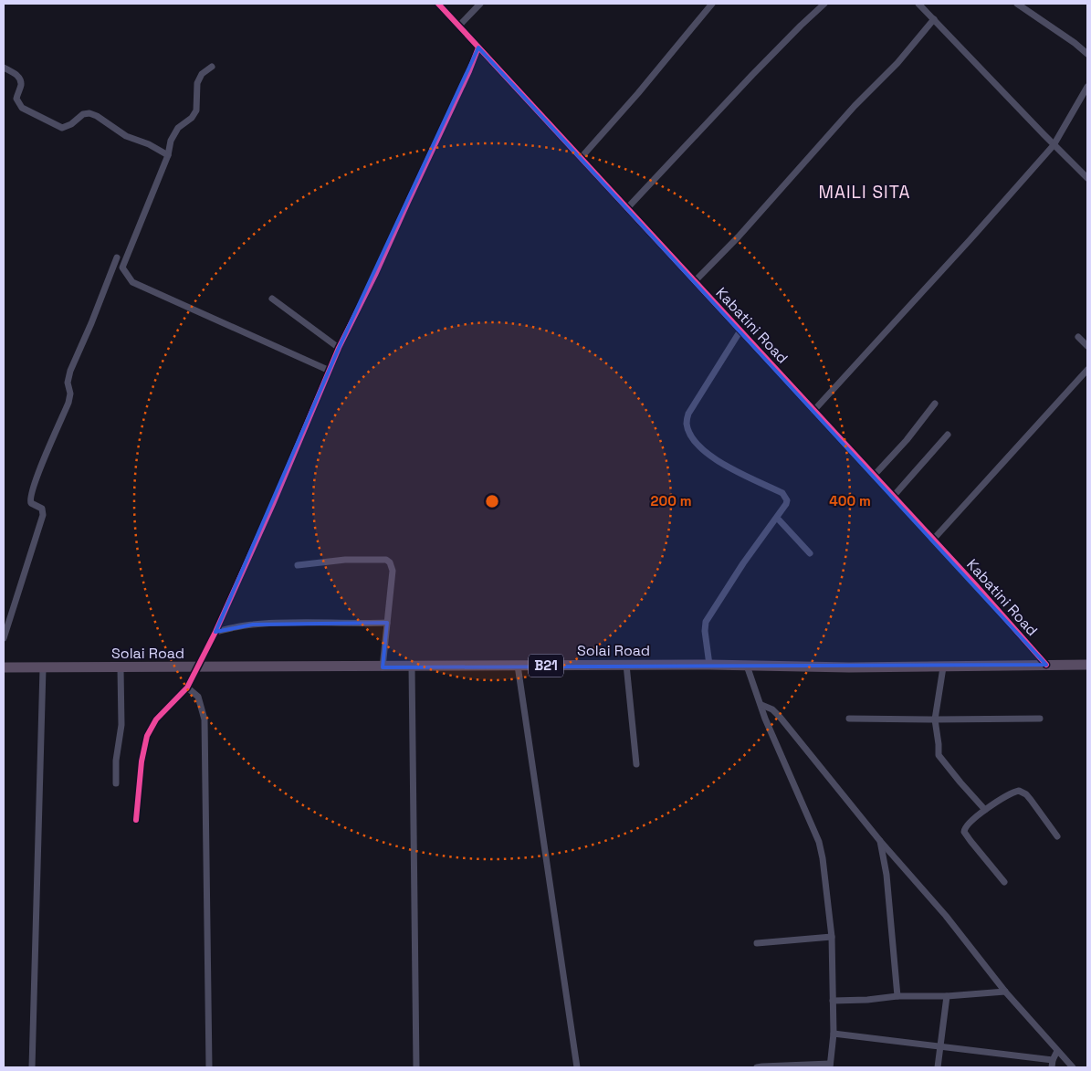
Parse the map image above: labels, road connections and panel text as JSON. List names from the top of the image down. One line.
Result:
{"streets":{"highway":["Solai Road","B21"],"street":["Kabatini Road"]},"crossings":[["Kabatini Road","Solai Road"]],"districts":["MAILI SITA"],"rings":["200 m","400 m"]}
